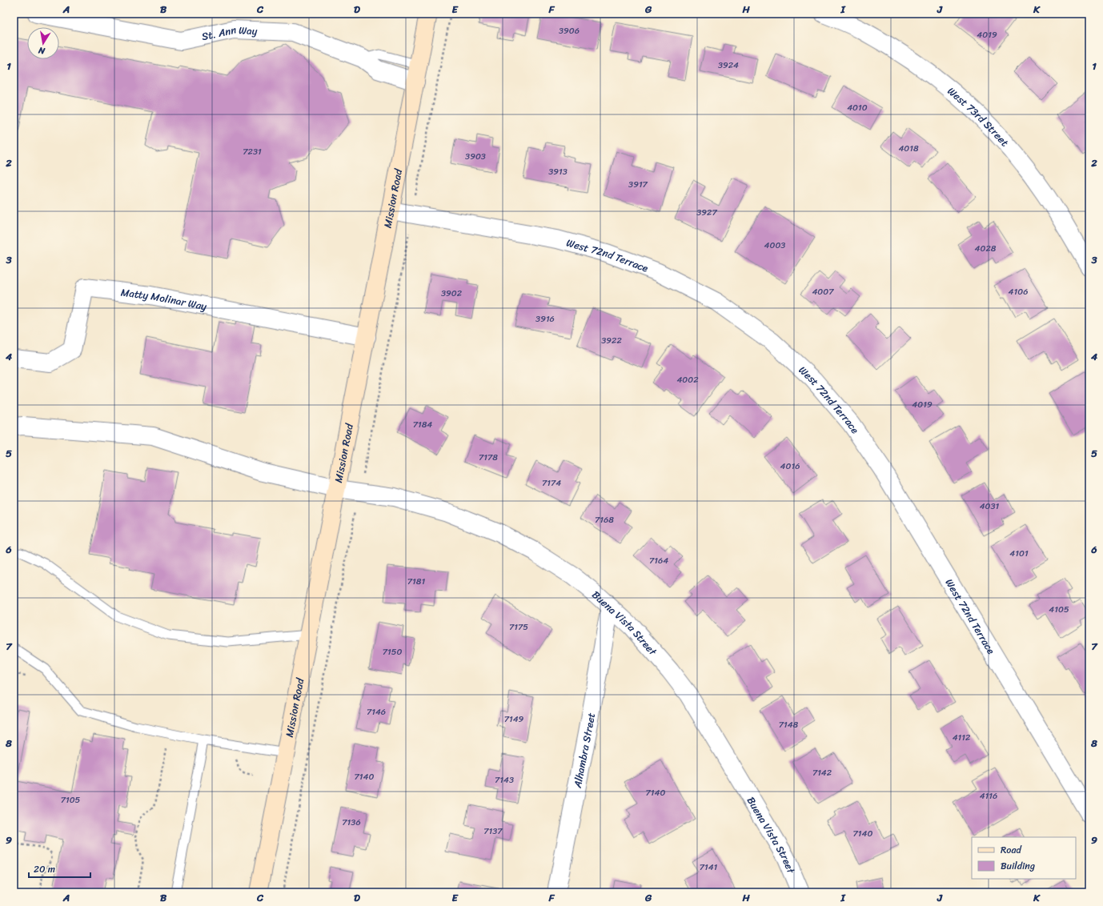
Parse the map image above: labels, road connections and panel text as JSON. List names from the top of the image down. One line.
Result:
{"streets":{"main road":["Mission Road"],"street":["St. Ann Way","West 73rd Street","West 72nd Terrace","Matty Molinar Way","Buena Vista Street","Alhambra Street"]},"crossings":[["St. Ann Way","Mission Road"],["Mission Road","West 72nd Terrace"],["Mission Road","Matty Molinar Way"],["Mission Road","Buena Vista Street"],["Buena Vista Street","Alhambra Street"]],"house_numbers":["3906","4019","3924","4010","4018","7231","3903","3913","3917","3927","4003","4028","4007","4106","3902","3916","3922","4002","4019","7184","7178","4016","7174","4031","7168","4101","7164","7181","4105","7175","7150","7146","7149","7148","4112","7142","7140","7143","7140","4116","7105","7136","7137","7140","7141"],"legend":["Road","Building"],"scale_bar":"20 m","north":"bottom","grid":{"columns":["A","B","C","D","E","F","G","H","I","J","K"],"rows":["1","2","3","4","5","6","7","8","9"]}}
